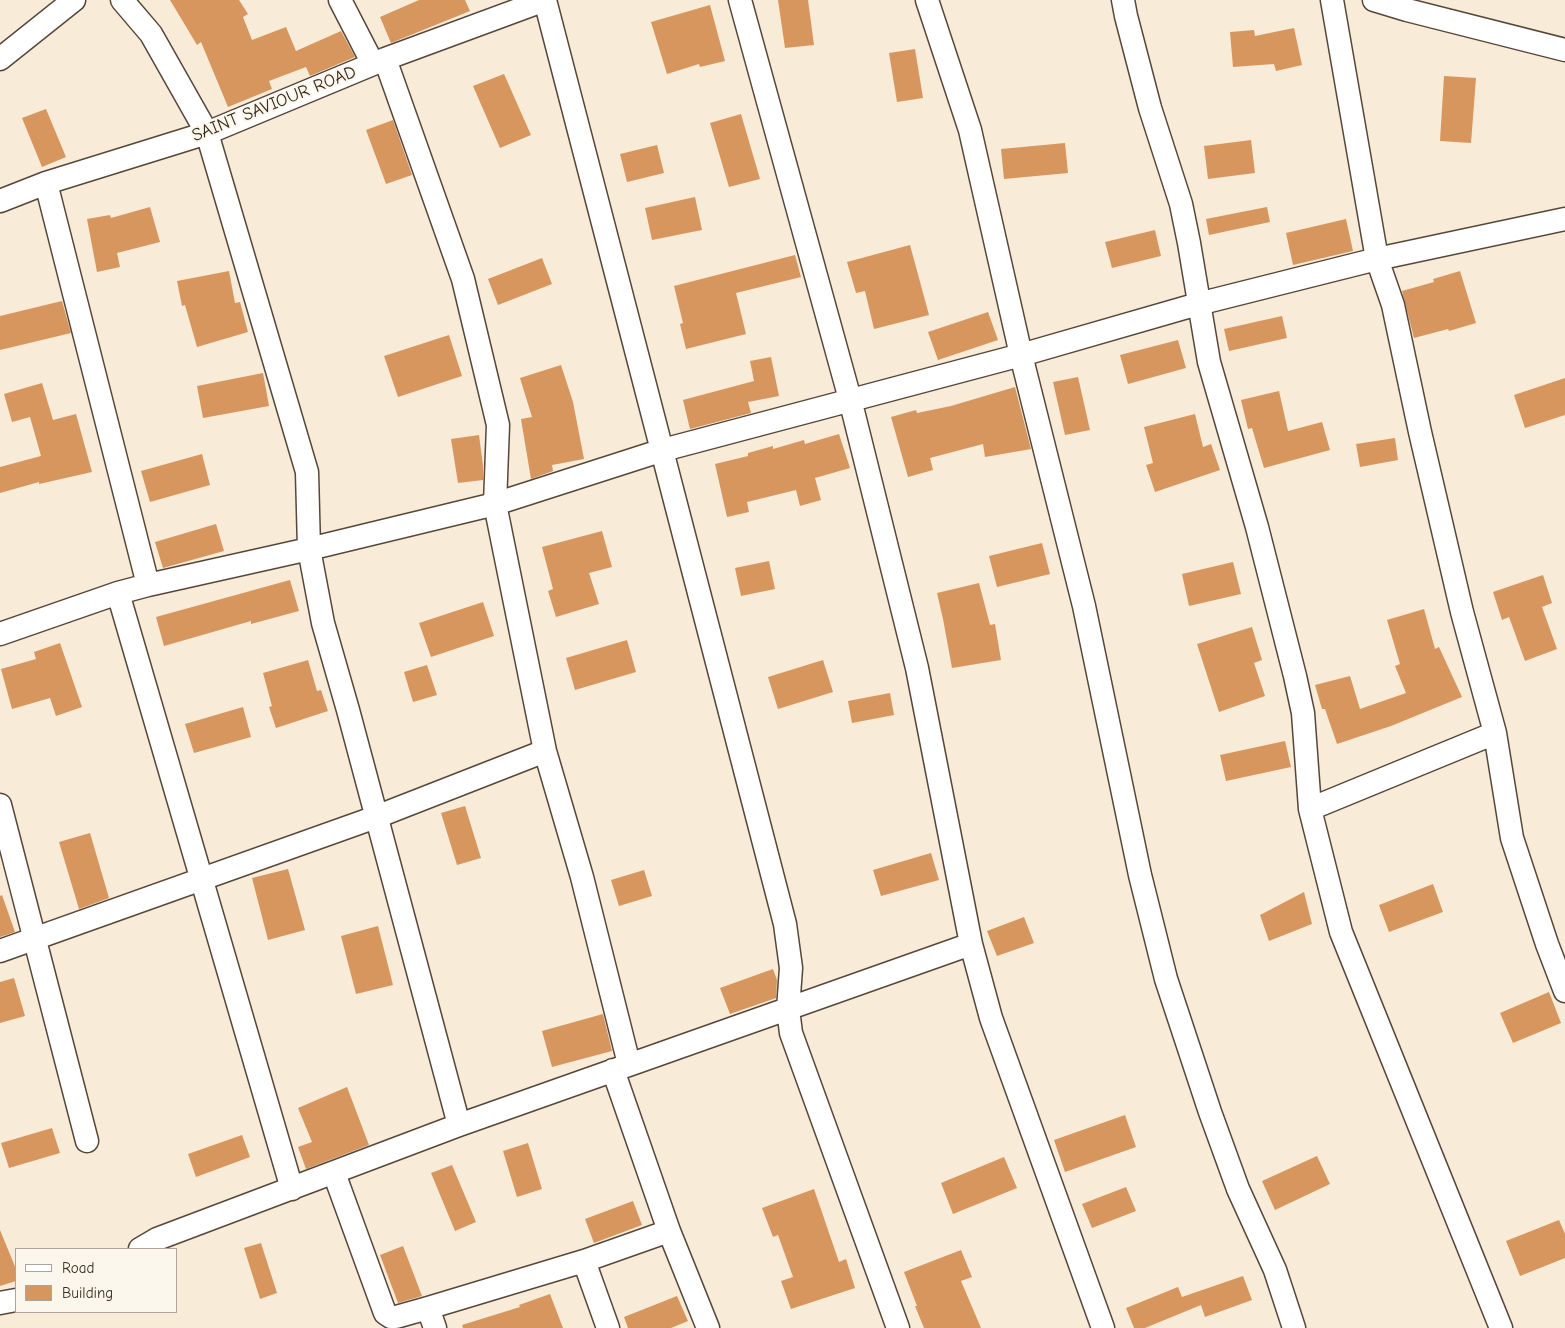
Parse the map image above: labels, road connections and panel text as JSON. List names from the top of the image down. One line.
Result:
{"streets":{"street":["SAINT SAVIOUR ROAD"]},"legend":["Road","Building"]}
